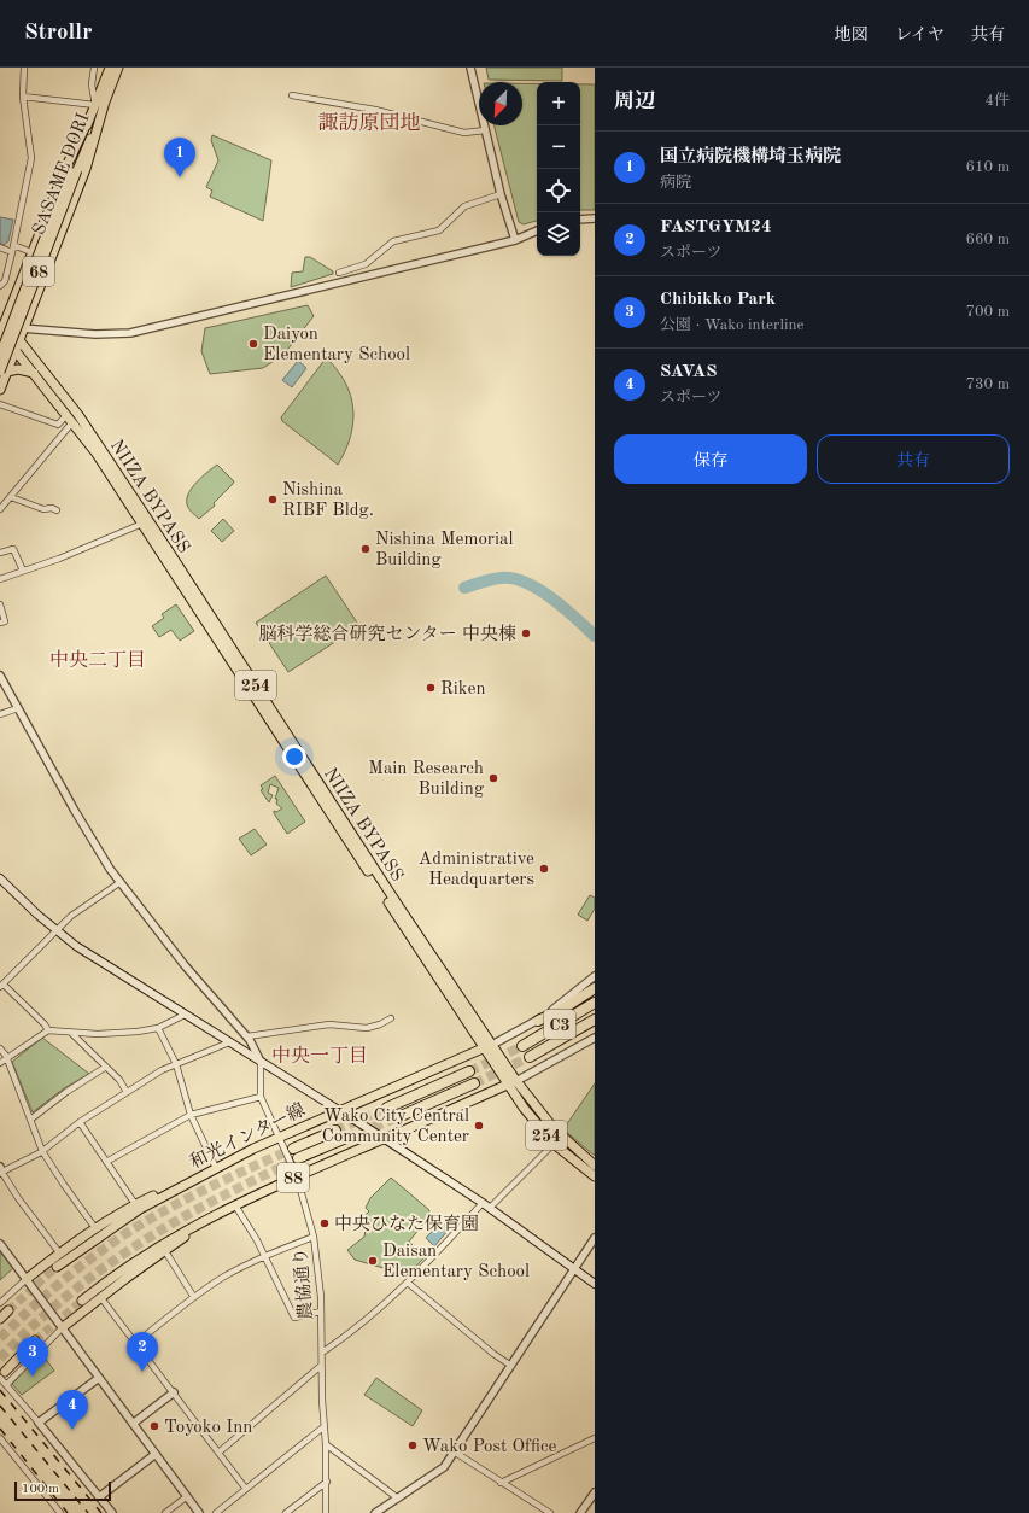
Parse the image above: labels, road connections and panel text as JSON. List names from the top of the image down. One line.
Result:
{"streets":{"highway":["C3"],"main road":["SASAME DORI","68","NIIZA BYPASS","254","和光インター線","88"],"street":["農協通り"]},"crossings":[["NIIZA BYPASS","和光インター線"],["NIIZA BYPASS","88"],["和光インター線","88"],["和光インター線","農協通り"],["88","農協通り"]],"districts":["諏訪原団地","中央二丁目","中央一丁目"],"places":["Daiyon Elementary School","Nishina RIBF Bldg.","Nishina Memorial Building","脳科学総合研究センター 中央棟","Riken","Main Research Building","Administrative Headquarters","Wako City Central Community Center","中央ひなた保育園","Daisan Elementary School","Toyoko Inn","Wako Post Office"],"scale_bar":"100 m","north":"bottom left","page":{"header":"Strollr","nav":["地図","レイヤ","共有"],"heading":["周辺","4件"],"map_buttons":["+","−"],"list":[{"mark":"1","name":"国立病院機構埼玉病院","note":"病院","value":"610 m"},{"mark":"2","name":"FASTGYM24","note":"スポーツ","value":"660 m"},{"mark":"3","name":"Chibikko Park","note":"公園 · Wako interline","value":"700 m"},{"mark":"4","name":"SAVAS","note":"スポーツ","value":"730 m"}],"pins":["1","2","3","4"],"buttons":["保存","共有"],"scale":"100 m"}}
